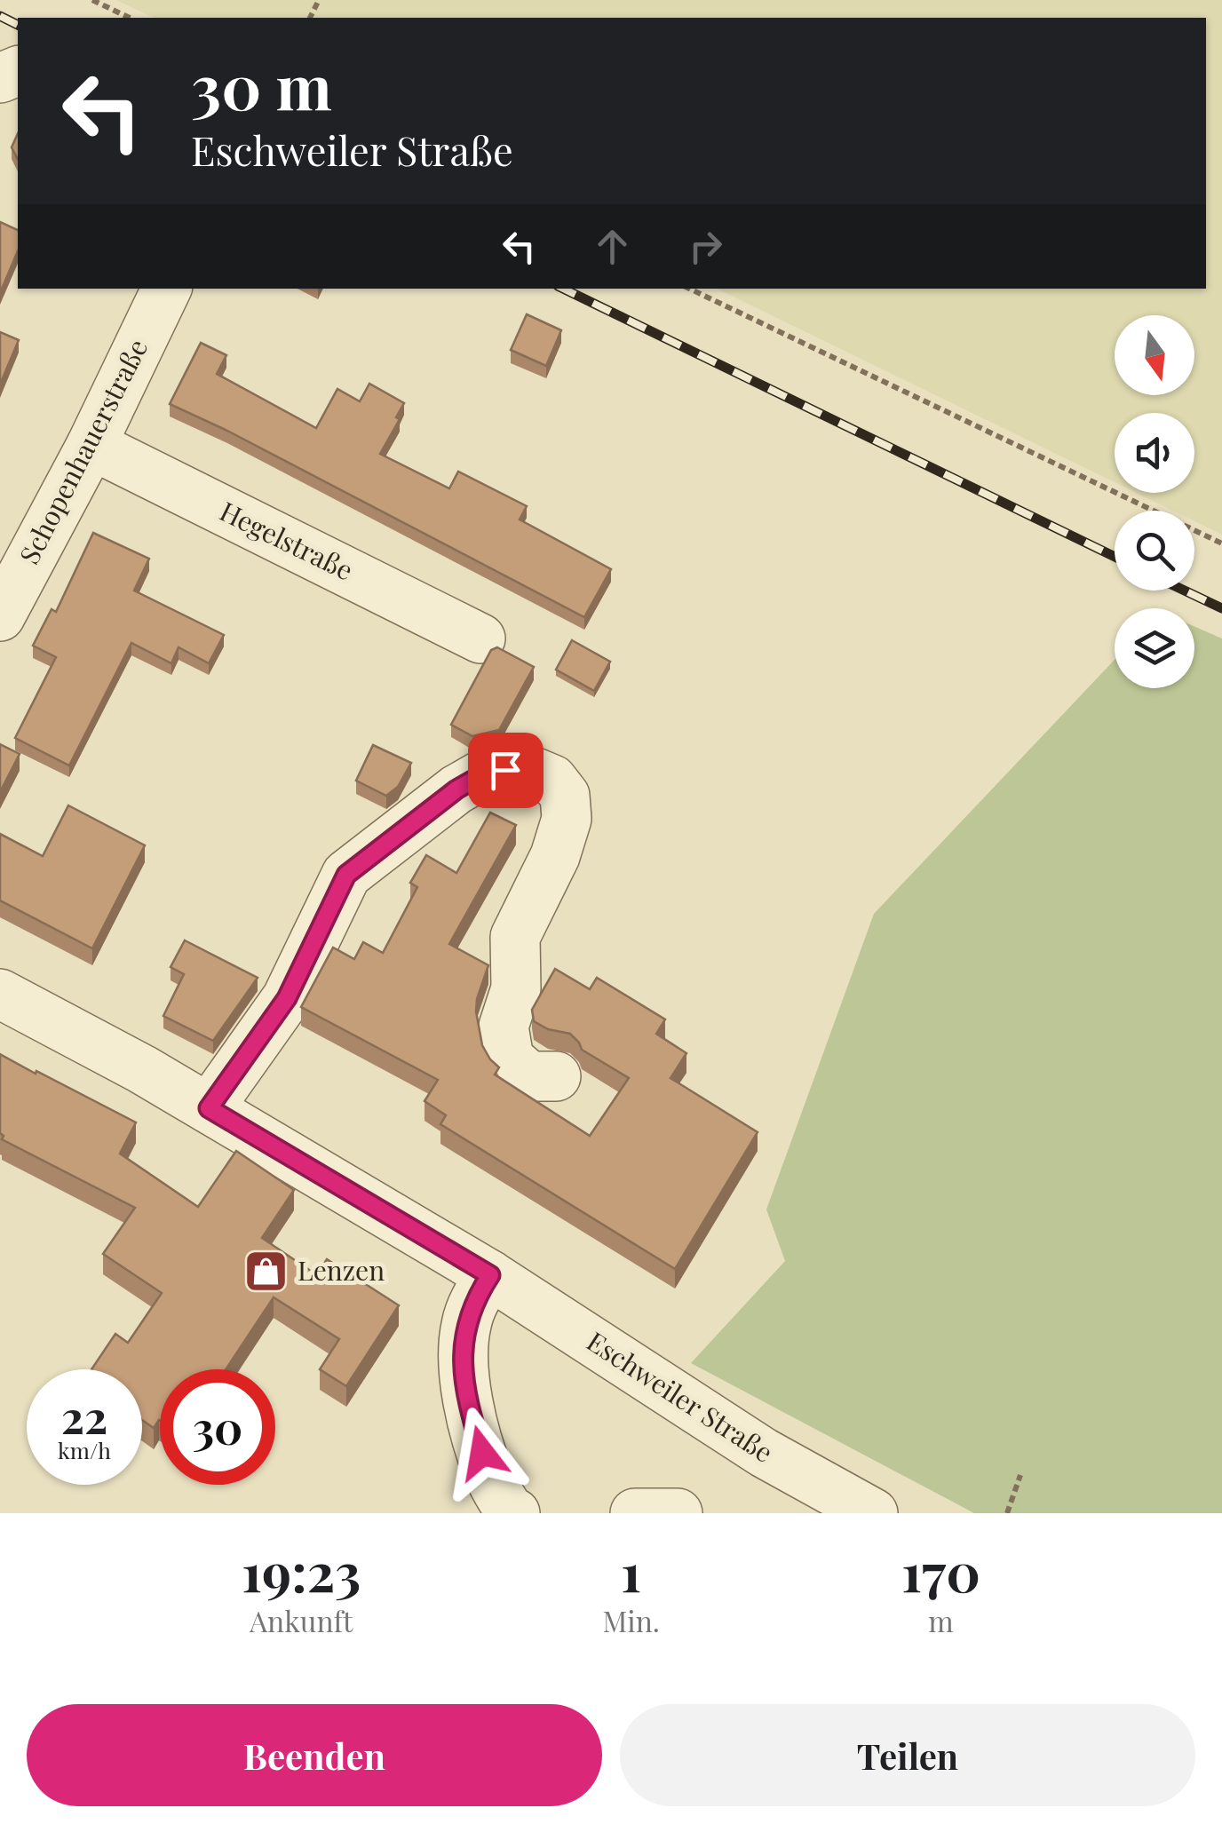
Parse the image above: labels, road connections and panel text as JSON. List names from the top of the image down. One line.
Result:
{"streets":{"street":["Schopenhauerstraße","Hegelstraße","Eschweiler Straße"]},"crossings":[["Schopenhauerstraße","Hegelstraße"]],"places":{"shop":["Lenzen"]},"north":"bottom","page":{"turn":["30 m","Eschweiler Straße"],"speed":"22 km/h","limit":"30","eta":["19:23","Ankunft","1","Min.","170","m"],"buttons":["Beenden","Teilen"]}}
